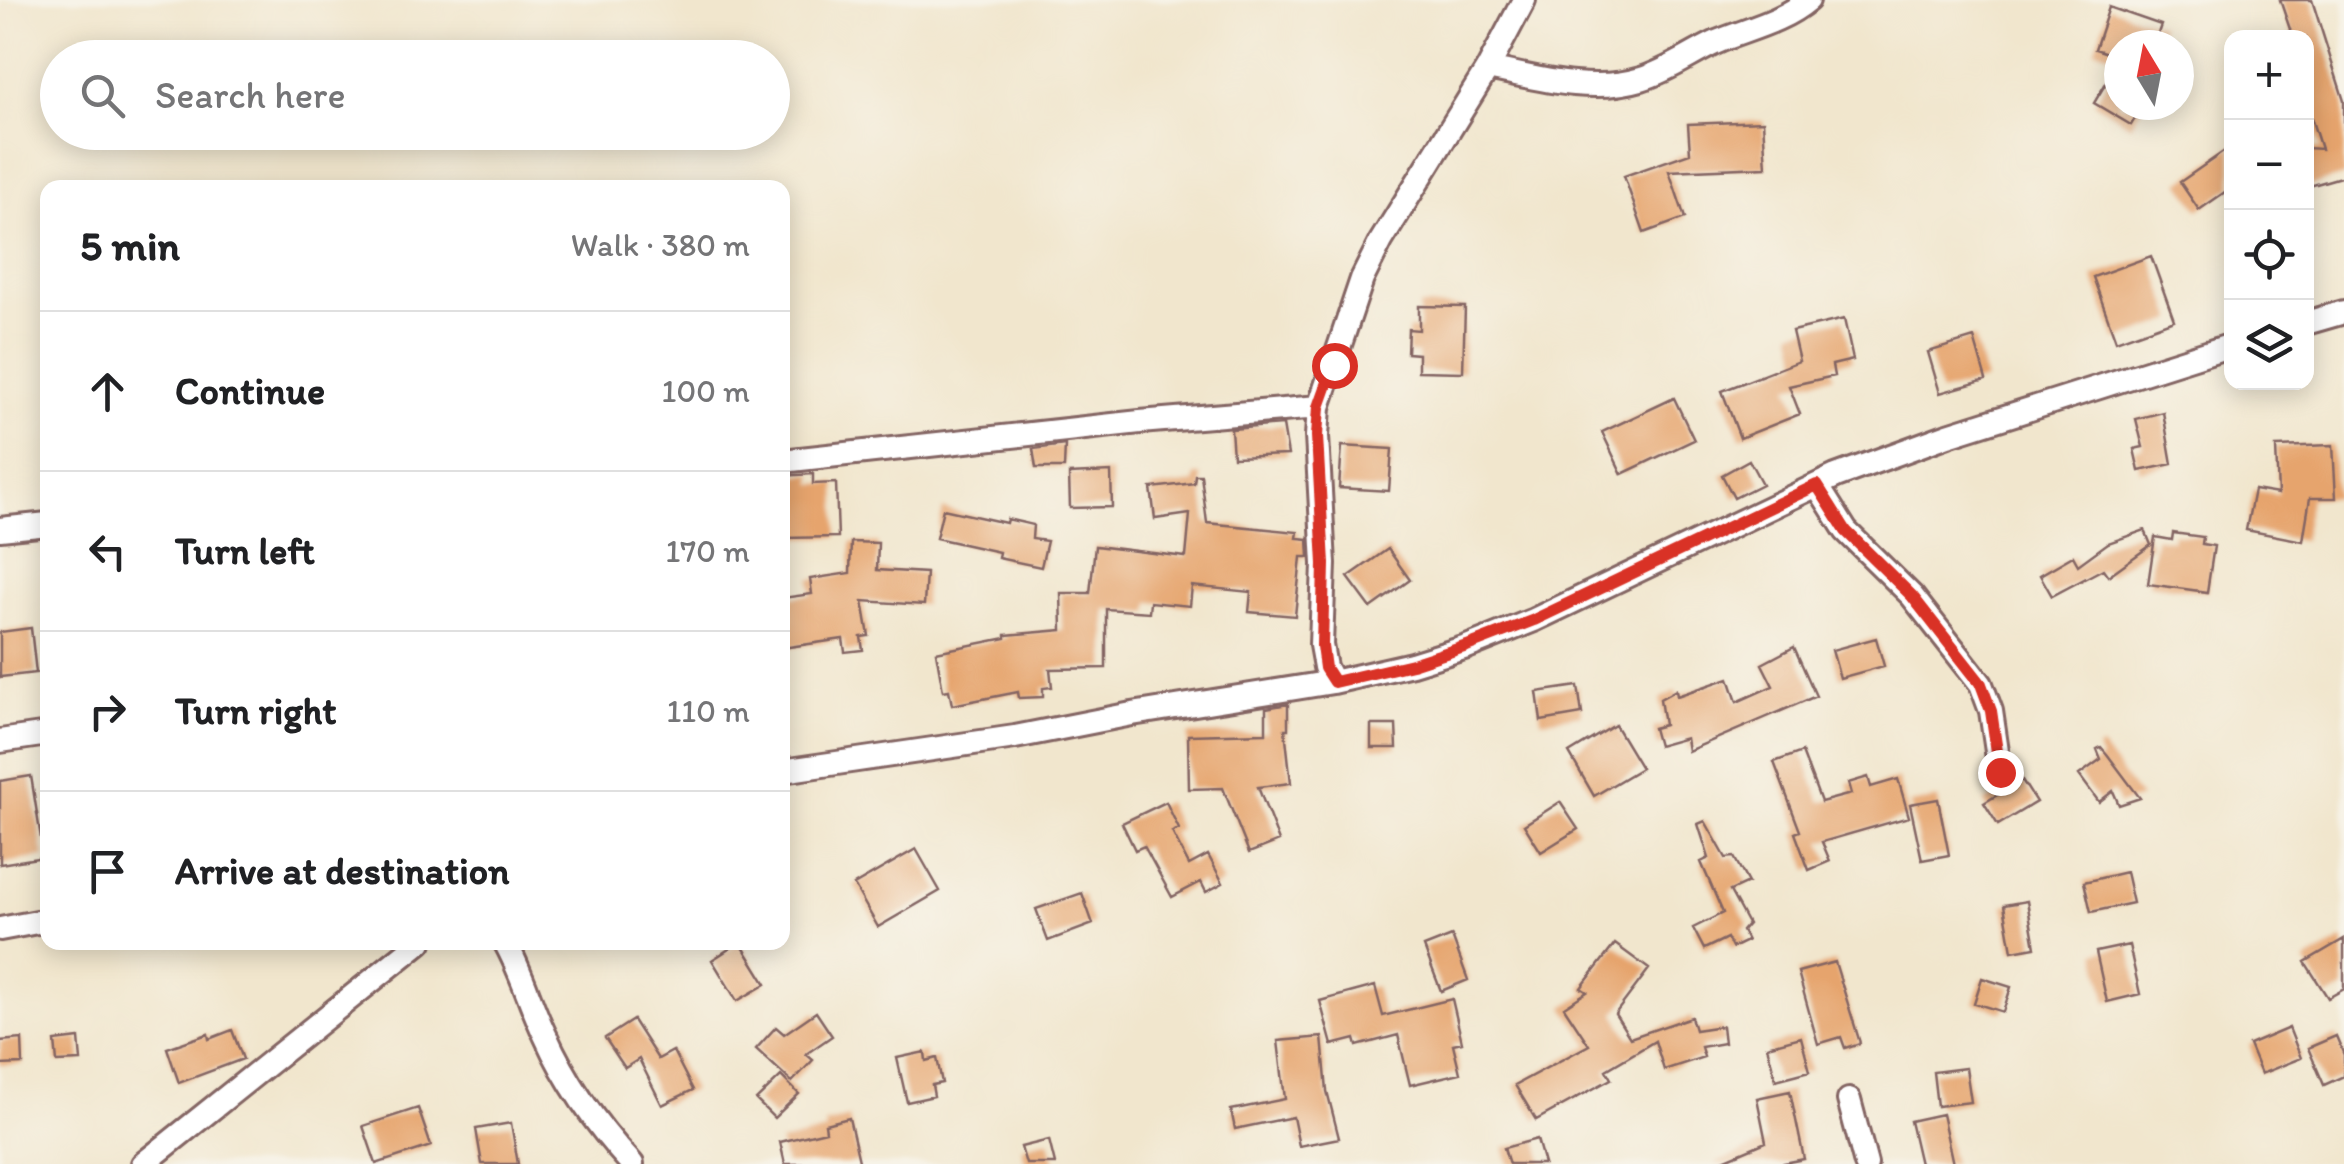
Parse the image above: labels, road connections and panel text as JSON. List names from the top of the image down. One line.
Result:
{"north":"top","page":{"map_buttons":["+","−"],"search":"Search here","heading":["5 min","Walk · 380 m"],"list":[["Continue","100 m"],["Turn left","170 m"],["Turn right","110 m"],"Arrive at destination"]}}
